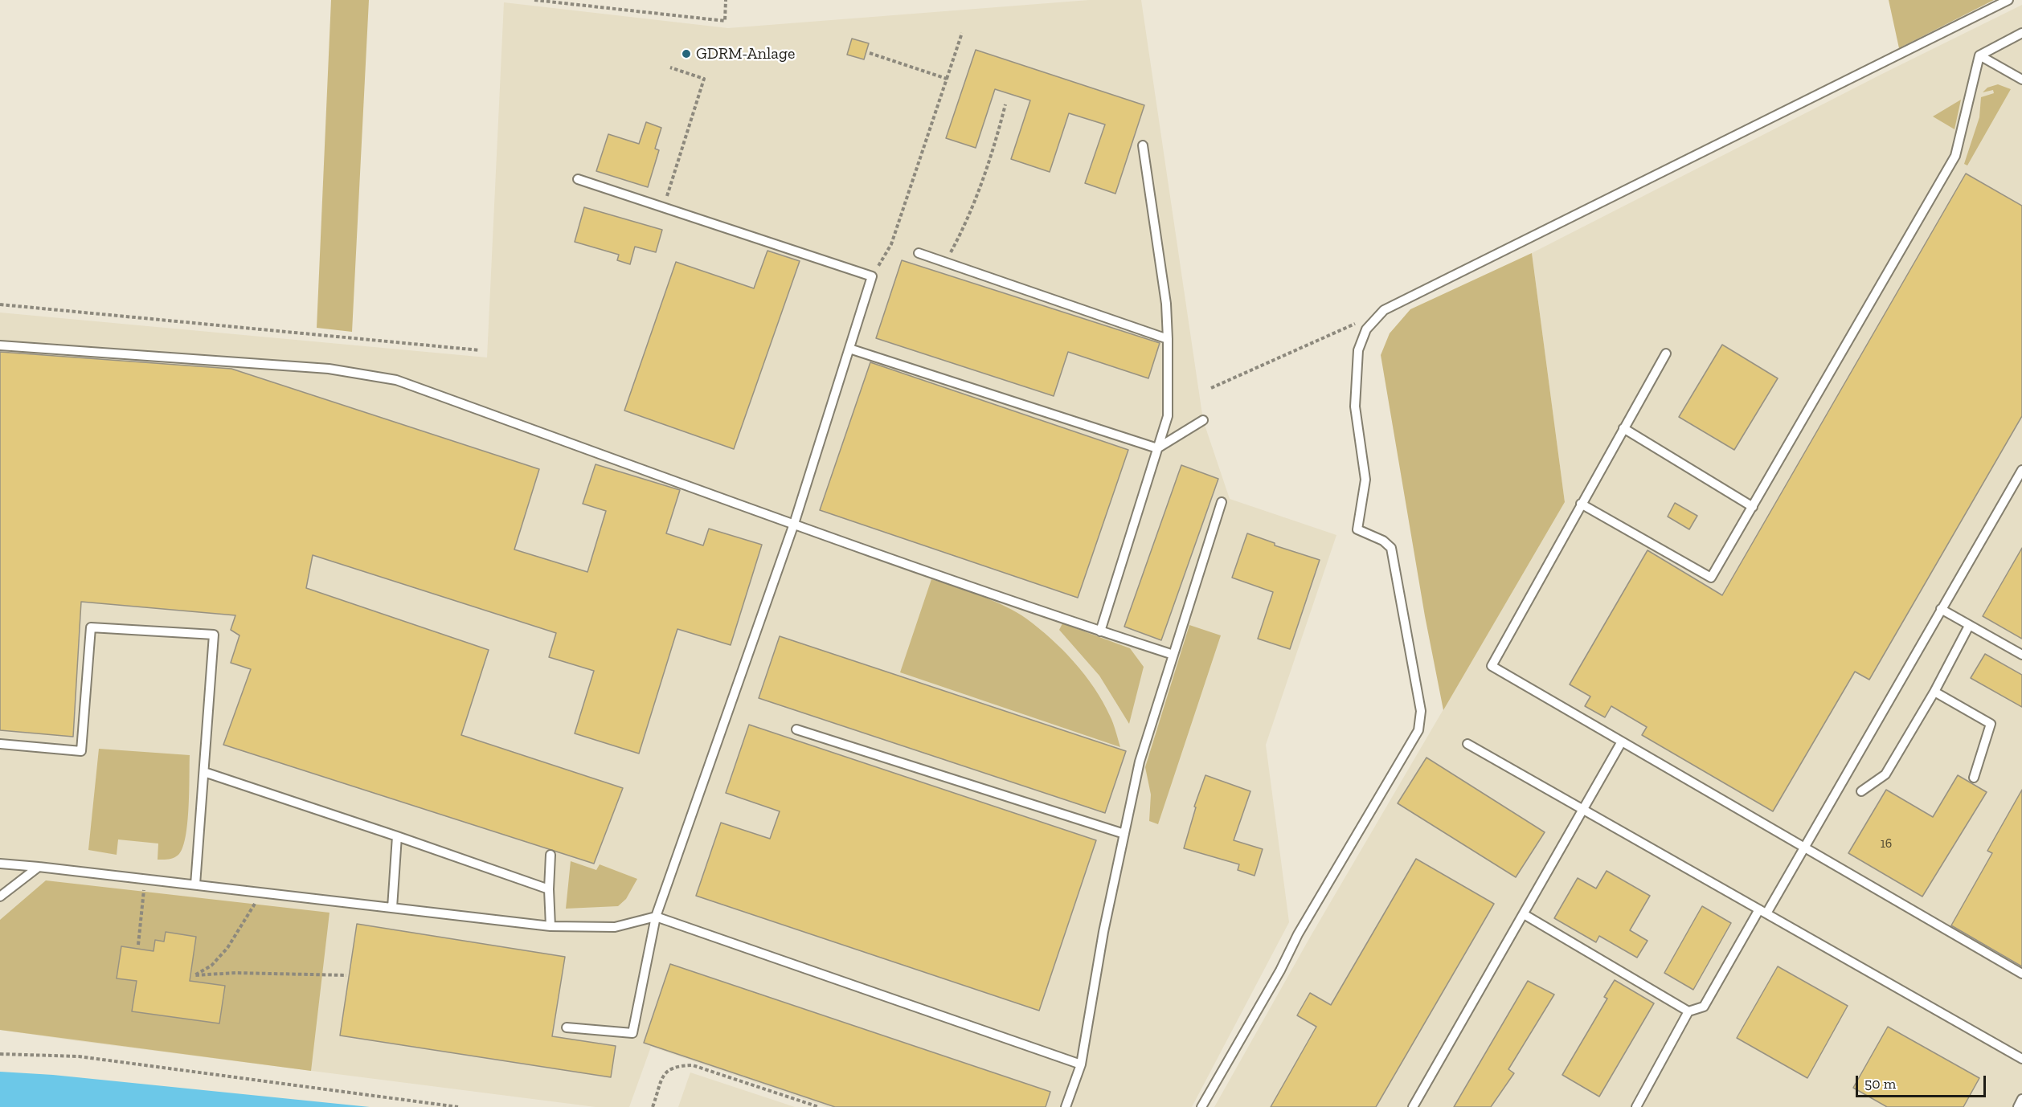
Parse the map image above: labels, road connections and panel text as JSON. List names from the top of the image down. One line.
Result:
{"places":["GDRM-Anlage"],"house_numbers":["16"],"scale_bar":"50 m"}
